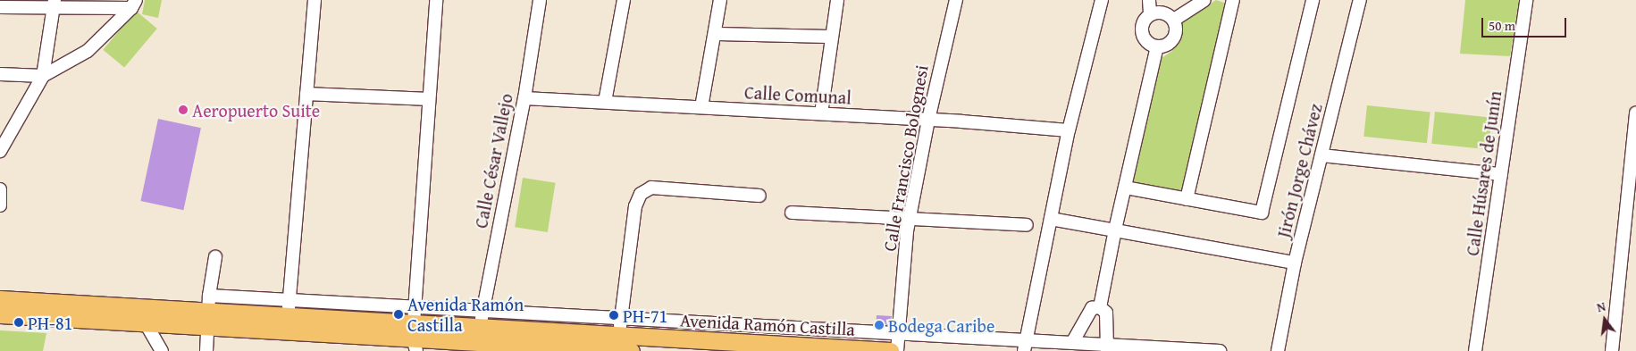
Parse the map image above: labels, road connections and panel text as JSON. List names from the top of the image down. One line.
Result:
{"streets":{"highway":["Avenida Ramón Castilla"],"street":["Calle Comunal","Calle Francisco Bolognesi","Calle César Vallejo","Jirón Jorge Chávez","Calle Húsares de Junín"]},"crossings":[["Calle Comunal","Calle Francisco Bolognesi"],["Calle Comunal","Calle César Vallejo"],["Calle César Vallejo","Avenida Ramón Castilla"]],"places":["Aeropuerto Suite","Avenida Ramón Castilla","PH-71","PH-81","Bodega Caribe"],"scale_bar":"50 m","north":"top"}
